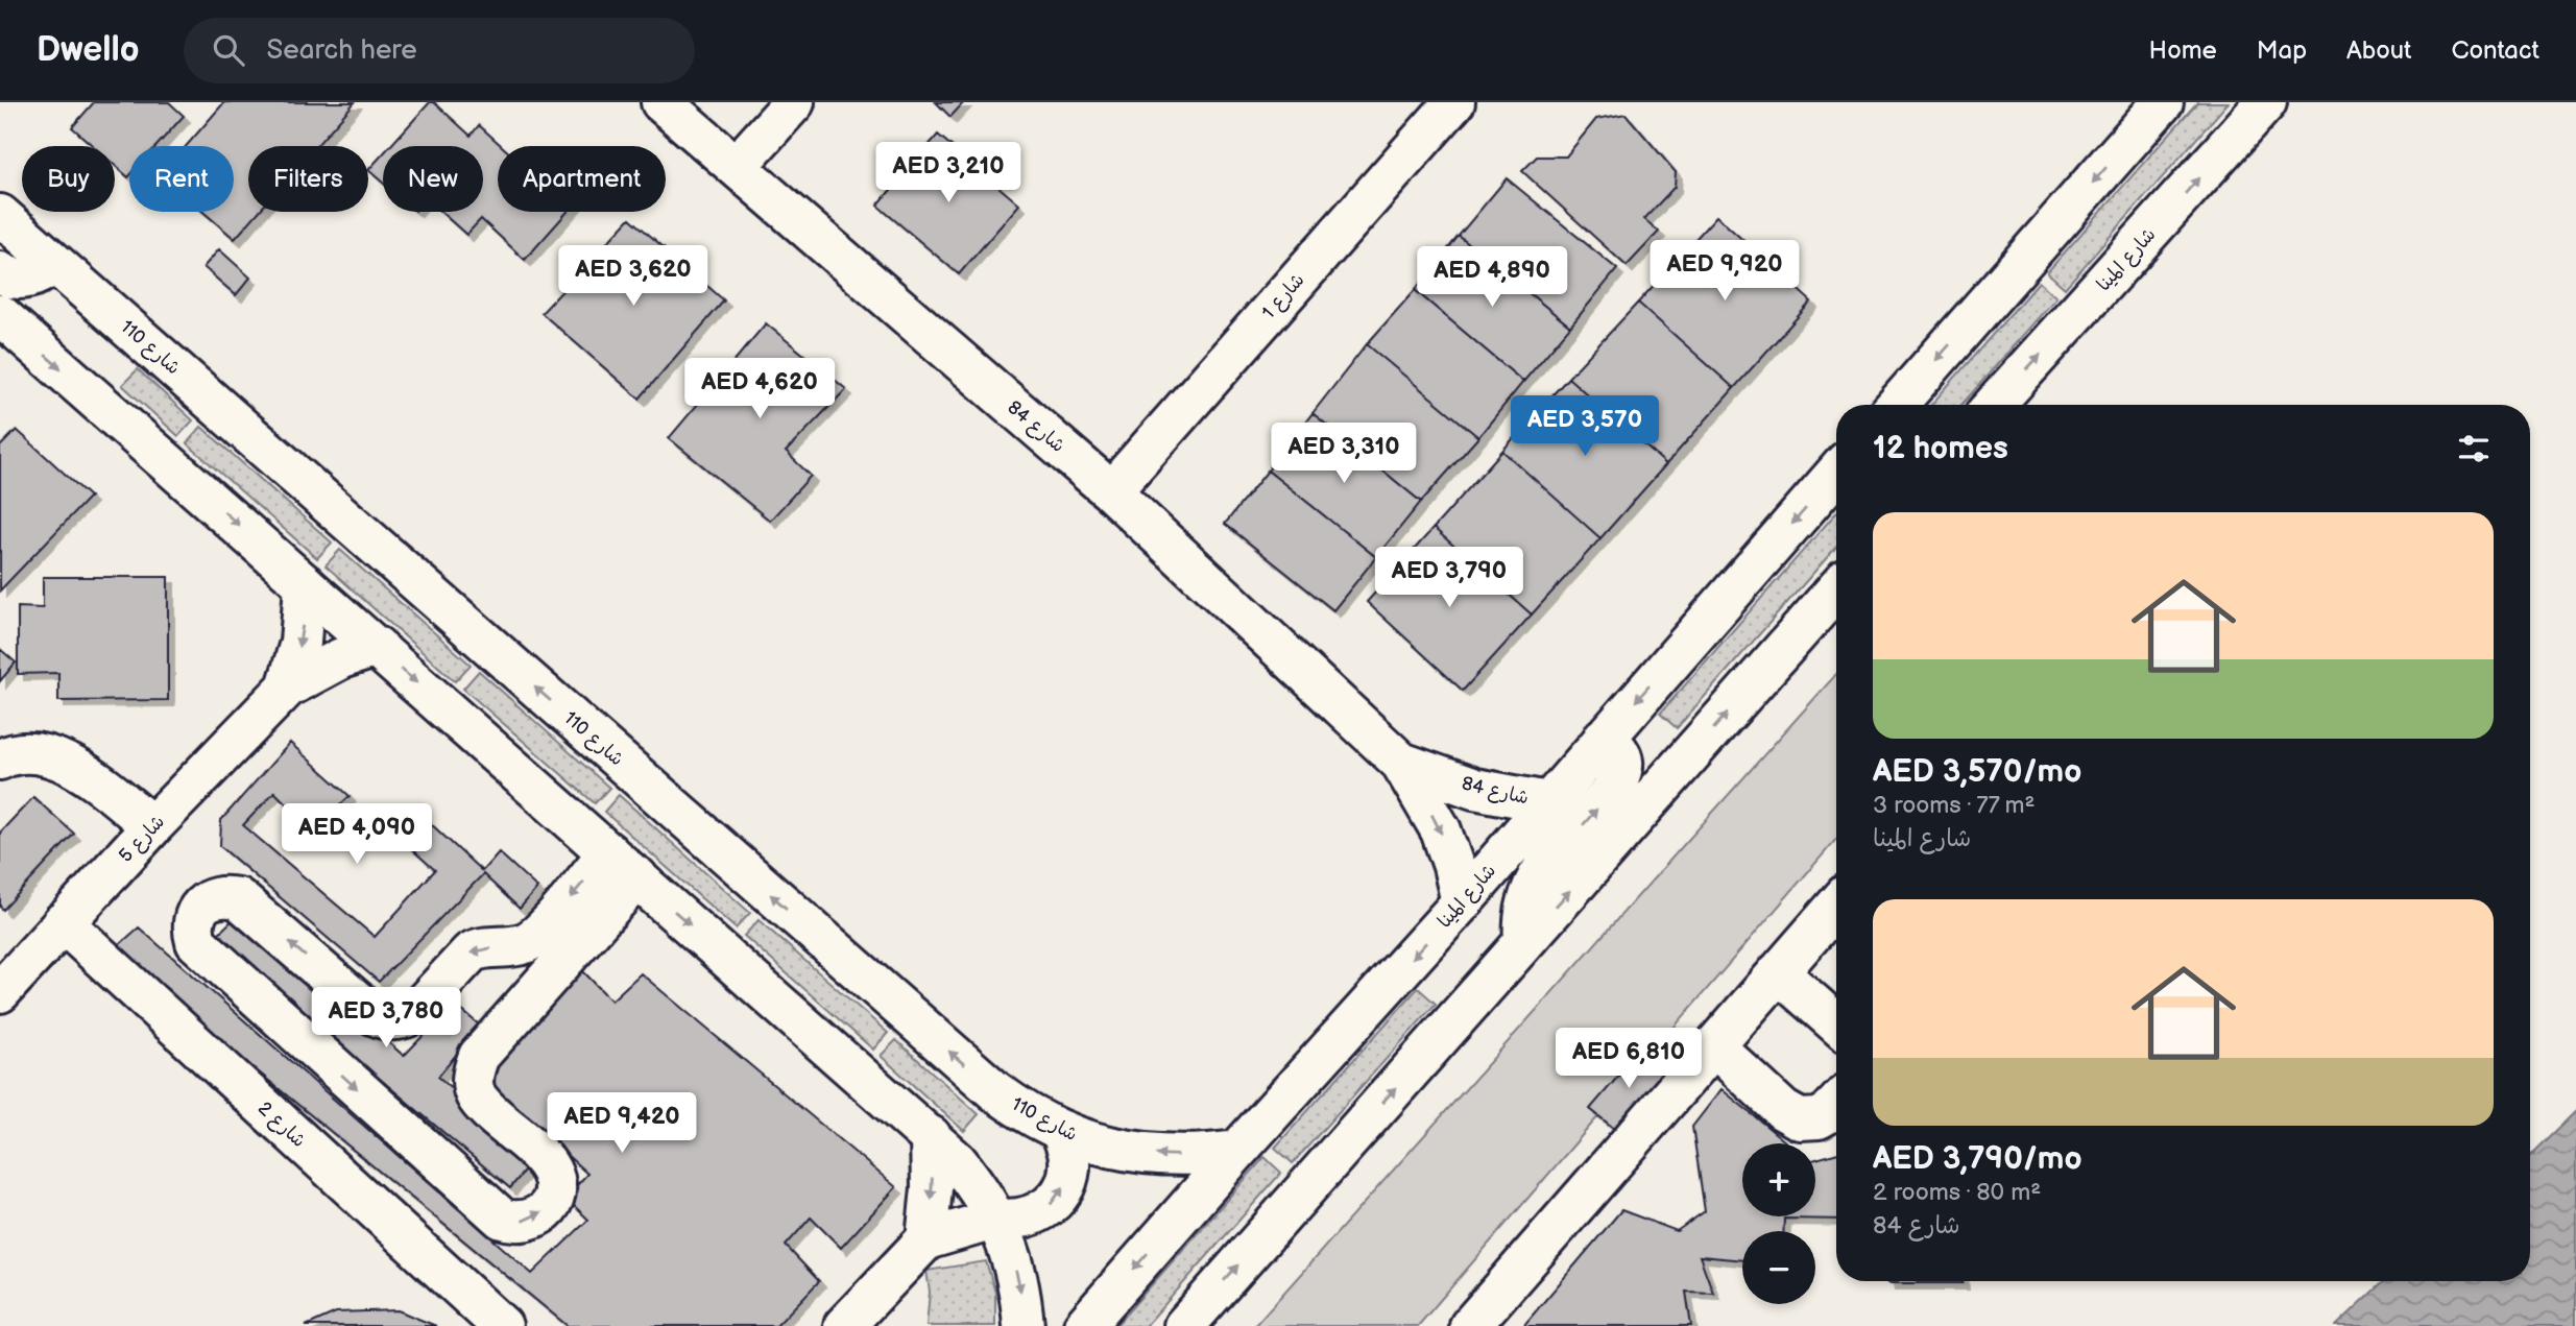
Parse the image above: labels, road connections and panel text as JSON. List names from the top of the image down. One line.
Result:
{"streets":{"main road":["شارع المينا","شارع 1","شارع 110","شارع 84","شارع 5","شارع 2"]},"crossings":[["شارع المينا","شارع 110"],["شارع المينا","شارع 84"],["شارع 1","شارع 84"],["شارع 5","شارع 2"]],"page":{"header":"Dwello","search":"Search here","nav":["Home","Map","About","Contact"],"price":["AED 3,210","AED 9,920","AED 3,620","AED 4,890","AED 4,620","AED 3,570","AED 3,310","AED 3,790","AED 4,090","AED 3,780","AED 6,810","AED 9,420"],"chip":["Buy","Rent","Filters","New","Apartment"],"heading":"12 homes","list":[{"name":"AED 3,570/mo","note":"3 rooms · 77 m² · شارع المينا"},{"name":"AED 3,790/mo","note":"2 rooms · 80 m² · شارع 84"}],"map_buttons":["+","−"]}}
